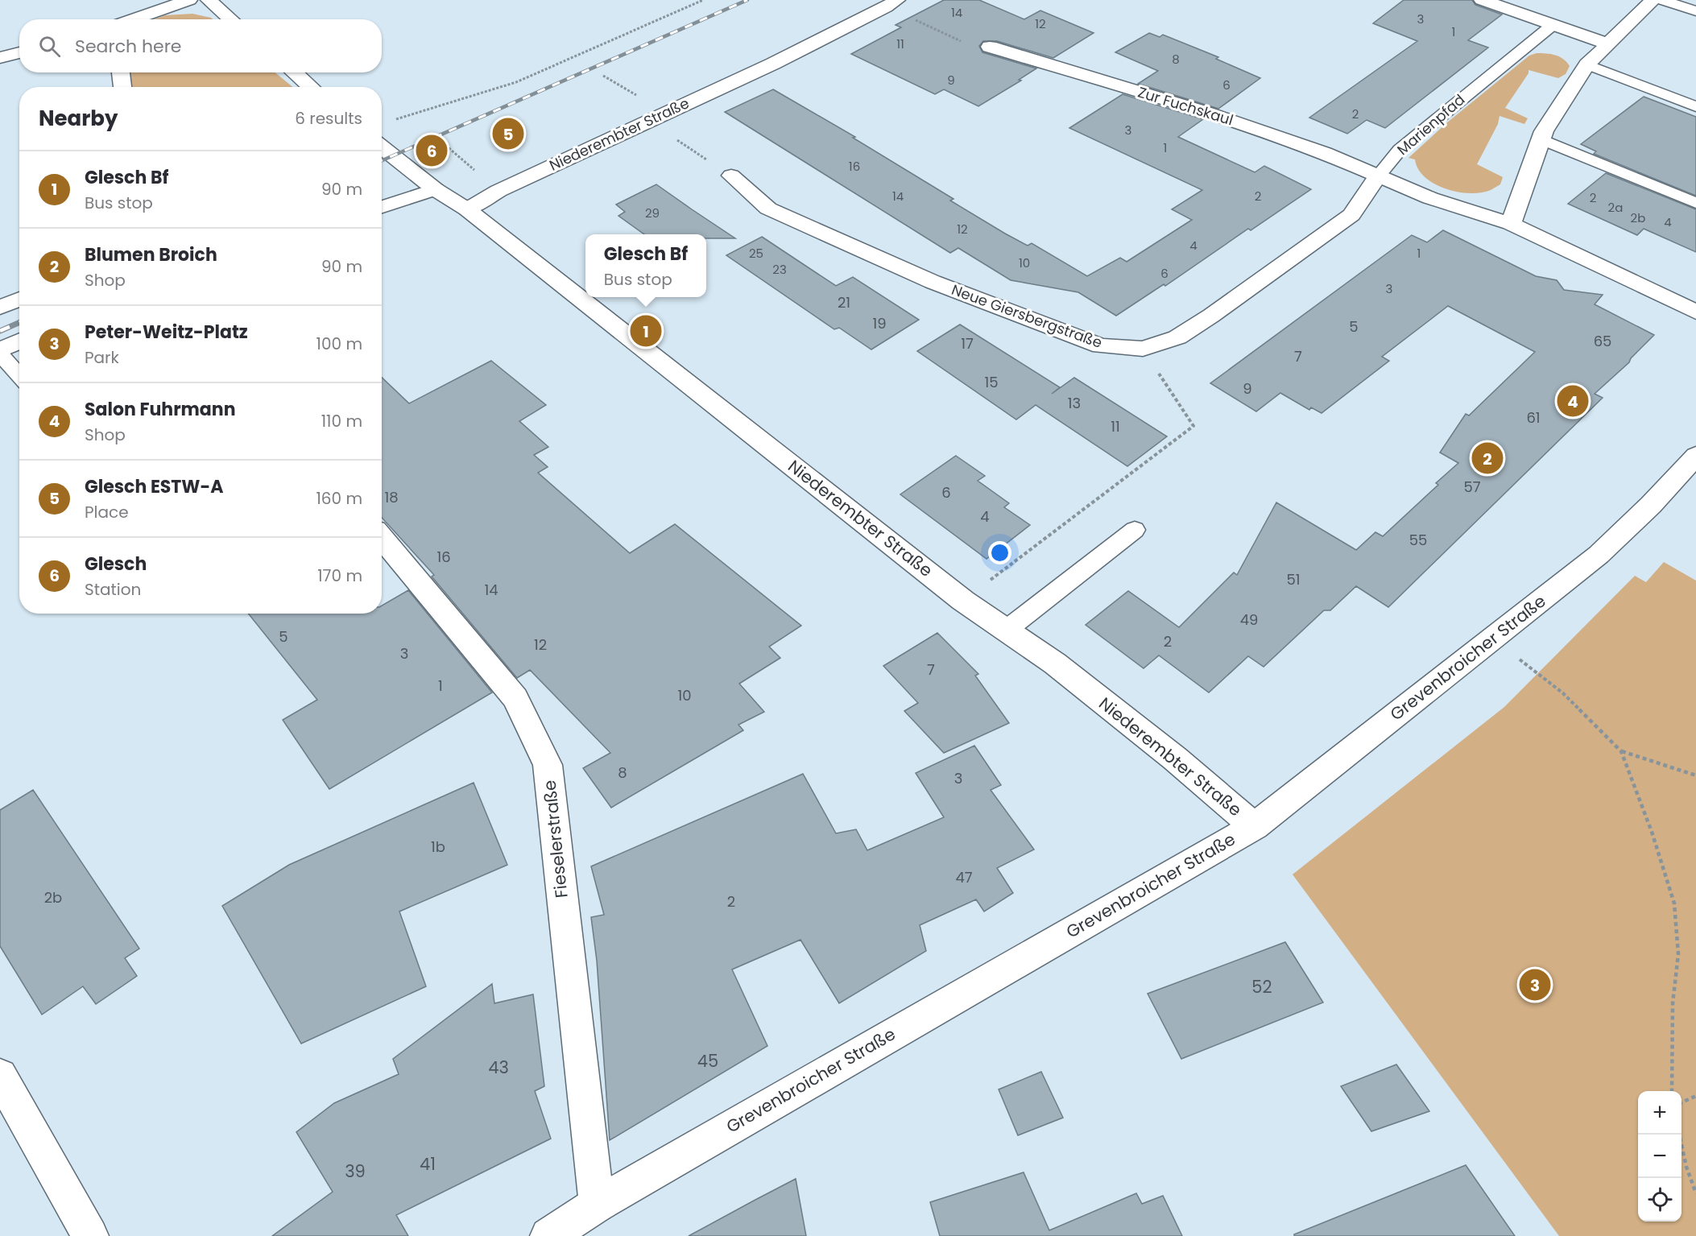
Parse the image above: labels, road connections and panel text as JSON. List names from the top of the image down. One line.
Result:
{"streets":{"street":["Zur Fuchskaul","Niederembter Straße","Neue Giersbergstraße","Grevenbroicher Straße","Fieselerstraße"],"lane":["Marienpfad"]},"crossings":[["Zur Fuchskaul","Marienpfad"],["Zur Fuchskaul","Neue Giersbergstraße"],["Marienpfad","Neue Giersbergstraße"],["Niederembter Straße","Grevenbroicher Straße"],["Grevenbroicher Straße","Fieselerstraße"]],"house_numbers":["14","3","12","1","11","8","9","6","2","3","1","16","14","2","2","2a","29","2b","4","12","4","25","1","10","23","6","3","21","19","5","65","17","7","15","9","13","61","11","57","6","18","4","55","16","51","14","49","5","2","12","3","7","1","10","8","3","1b","47","2b","2","52","45","43","41","39"],"page":{"search":"Search here","heading":["Nearby","6 results"],"pins":["5","6","1","4","2","3"],"list":[{"mark":"1","name":"Glesch Bf","note":"Bus stop","value":"90 m"},{"mark":"2","name":"Blumen Broich","note":"Shop","value":"90 m"},{"mark":"3","name":"Peter-Weitz-Platz","note":"Park","value":"100 m"},{"mark":"4","name":"Salon Fuhrmann","note":"Shop","value":"110 m"},{"mark":"5","name":"Glesch ESTW-A","note":"Place","value":"160 m"},{"mark":"6","name":"Glesch","note":"Station","value":"170 m"}],"popup":["Glesch Bf","Bus stop"],"map_buttons":["+","−"]}}
